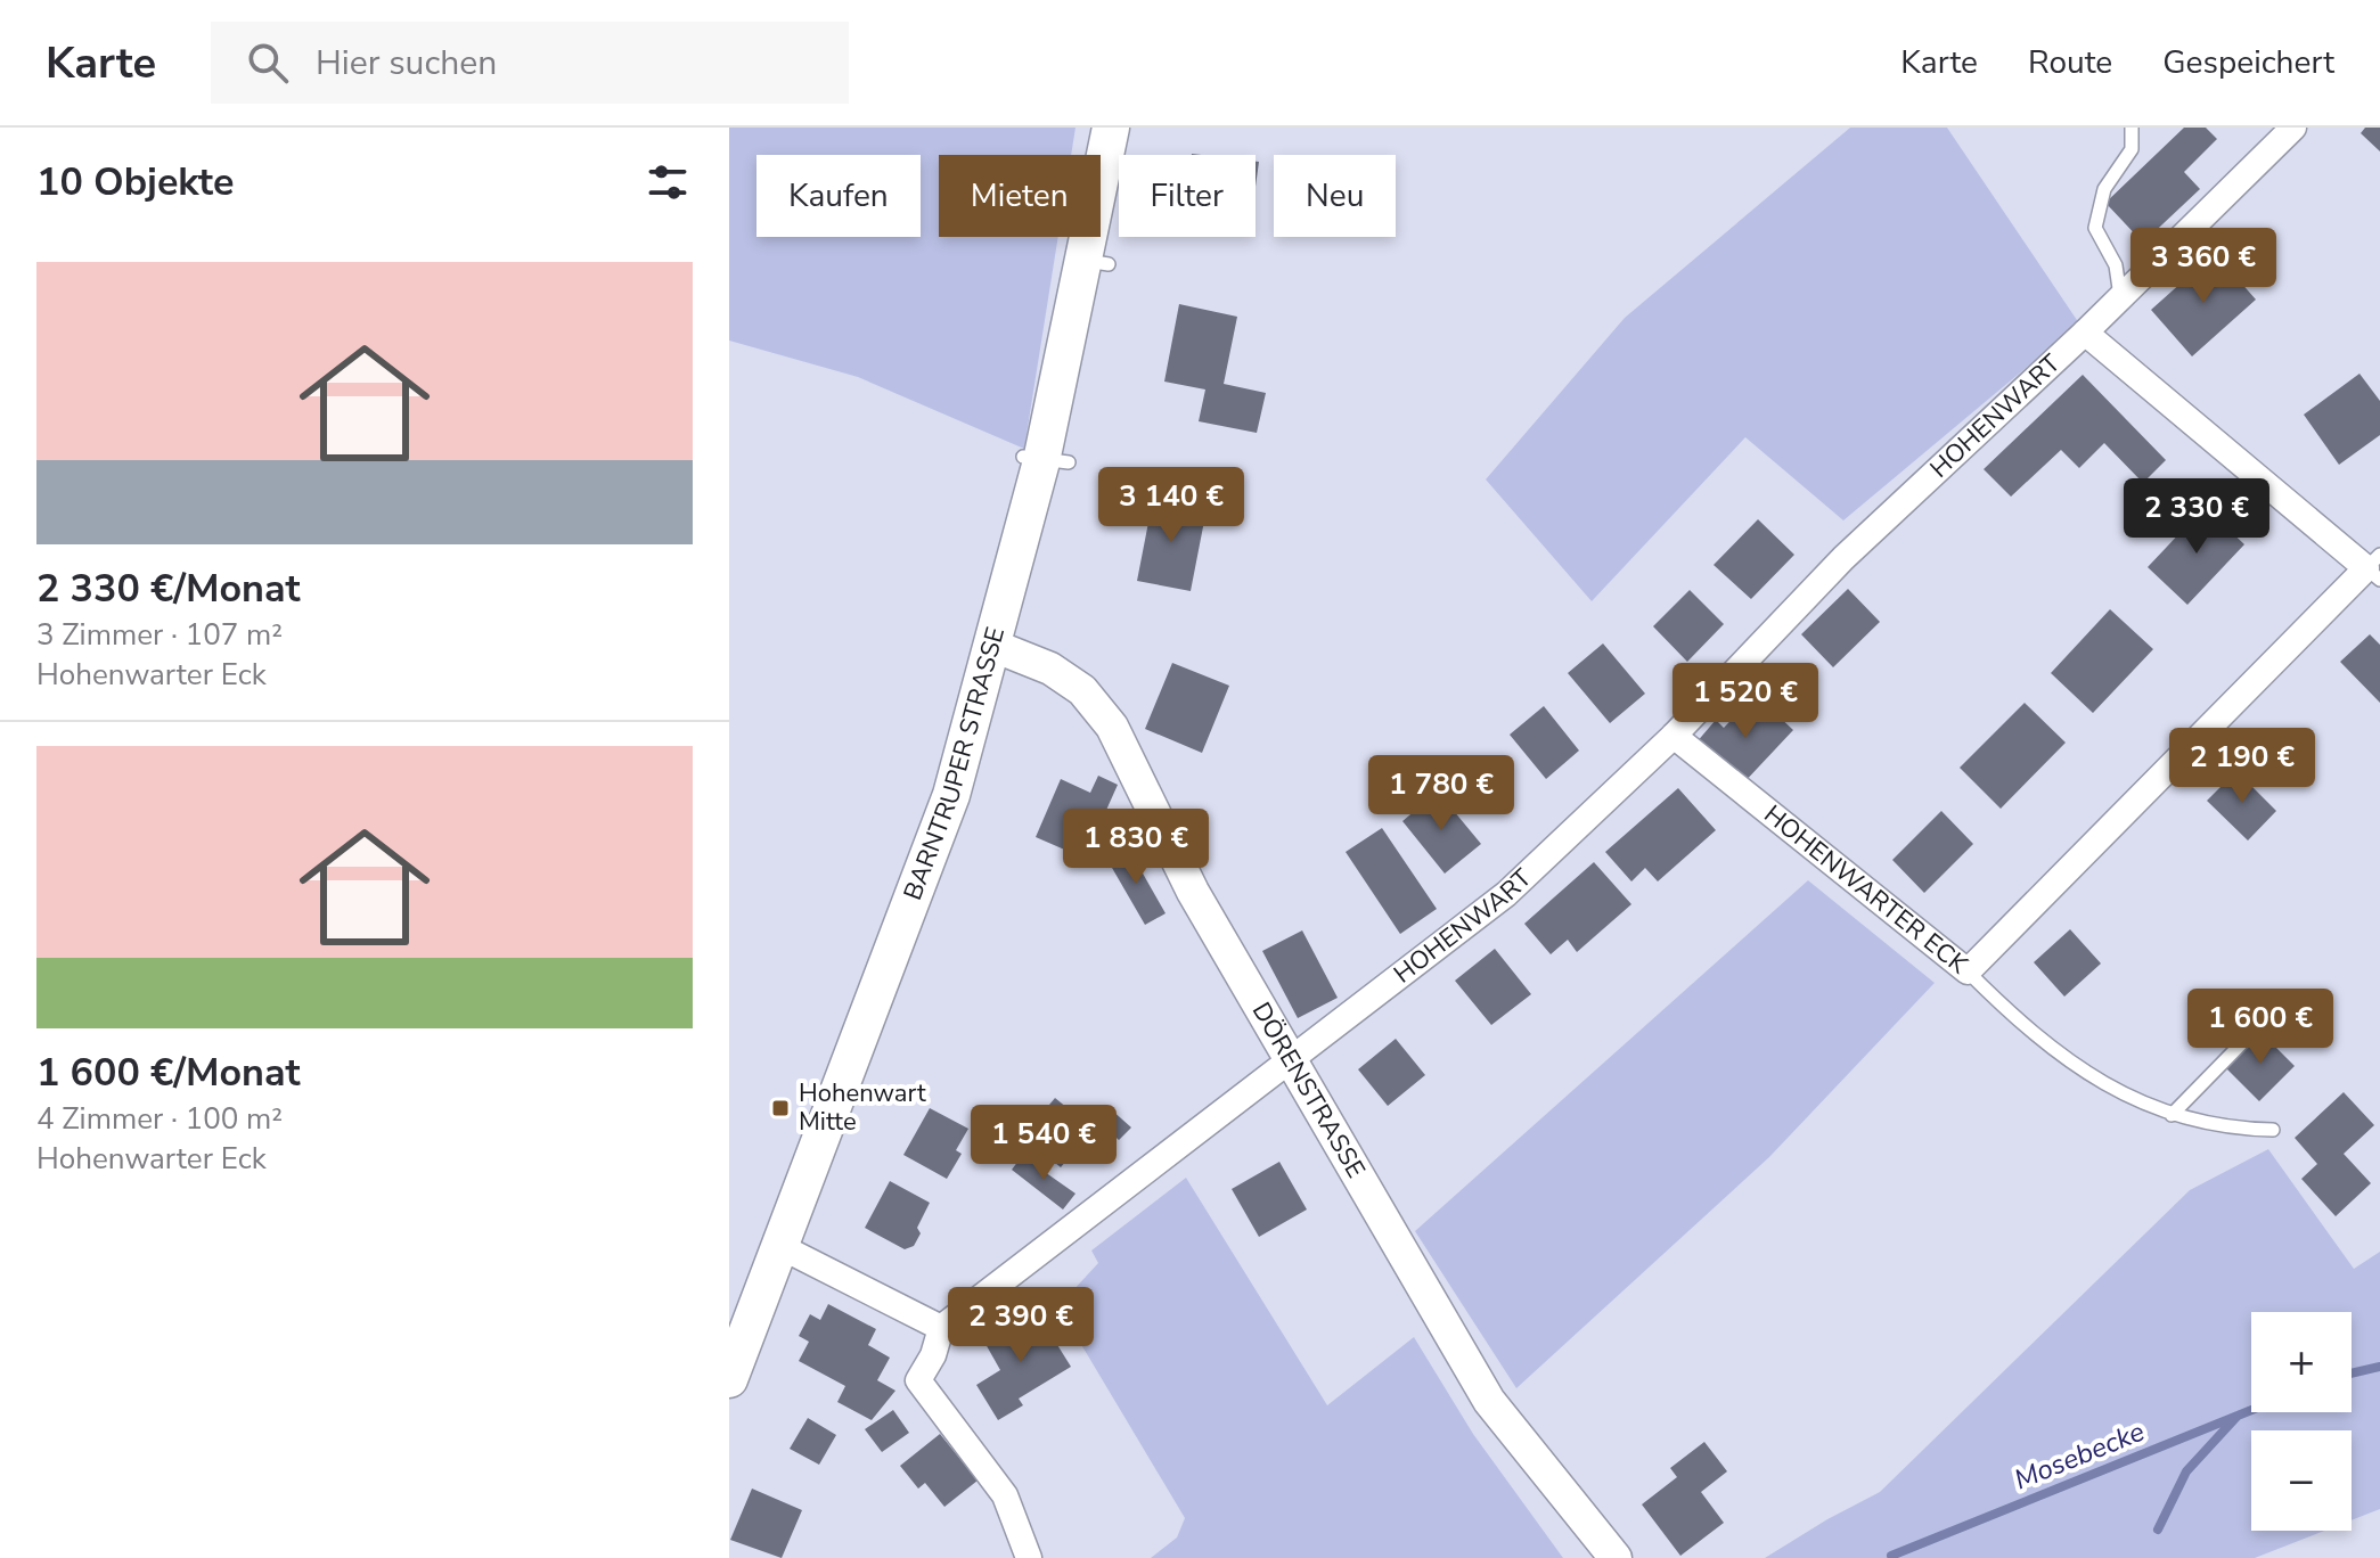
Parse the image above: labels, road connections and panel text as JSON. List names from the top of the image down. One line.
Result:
{"streets":{"main road":["BARNTRUPER STRASSE"],"street":["HOHENWART","HOHENWARTER ECK","DÖRENSTRASSE"]},"crossings":[["HOHENWART","HOHENWARTER ECK"],["HOHENWART","DÖRENSTRASSE"],["BARNTRUPER STRASSE","DÖRENSTRASSE"]],"water":["Mosebecke"],"places":{"transit":["Hohenwart Mitte"]},"page":{"header":"Karte","search":"Hier suchen","nav":["Karte","Route","Gespeichert"],"heading":"10 Objekte","chip":["Kaufen","Mieten","Filter","Neu"],"price":["3 360 €","3 140 €","2 330 €","1 520 €","2 190 €","1 780 €","1 830 €","1 600 €","1 540 €","2 390 €"],"list":[{"name":"2 330 €/Monat","note":"3 Zimmer · 107 m² · Hohenwarter Eck"},{"name":"1 600 €/Monat","note":"4 Zimmer · 100 m² · Hohenwarter Eck"}],"map_buttons":["+","−"]}}
